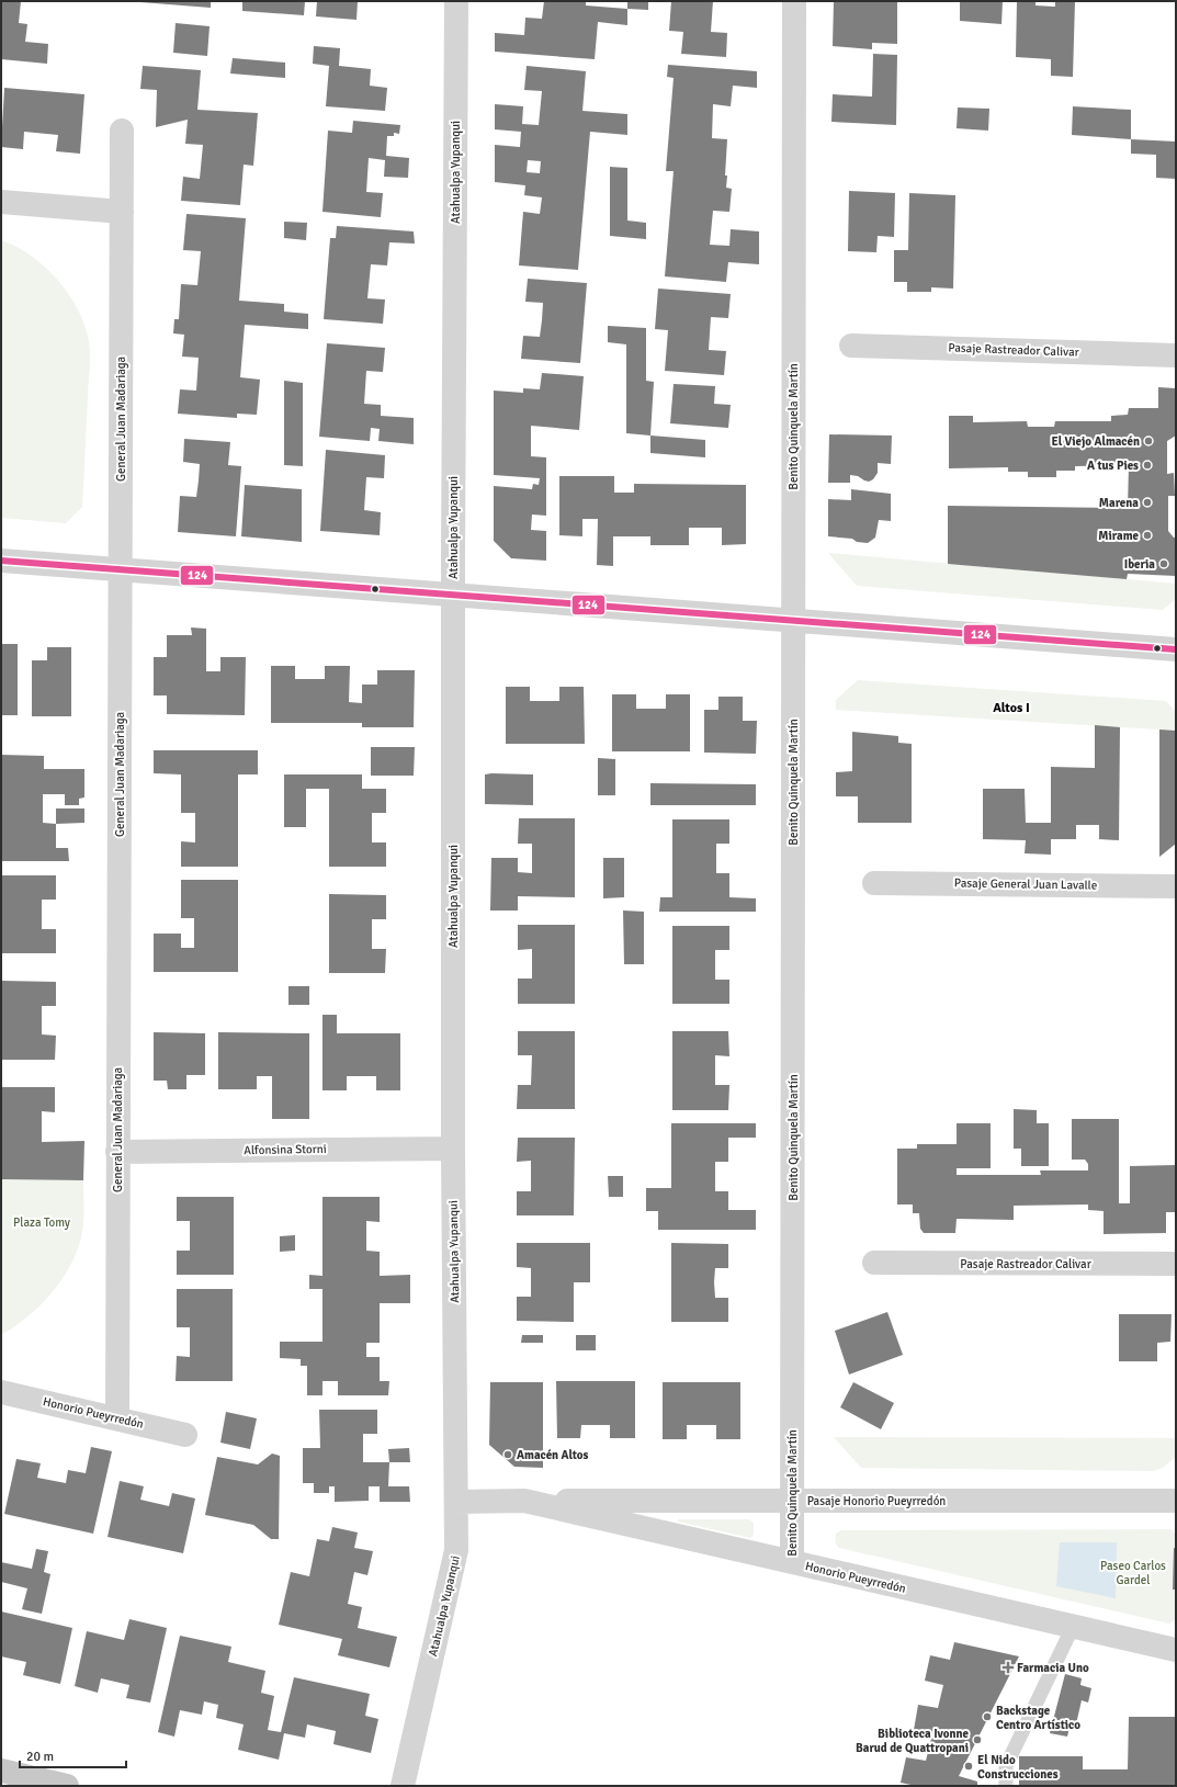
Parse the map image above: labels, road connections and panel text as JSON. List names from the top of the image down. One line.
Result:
{"streets":{"street":["Atahualpa Yupanqui","Pasaje Rastreador Calivar","General Juan Madariaga","Benito Quinquela Martín","Pasaje General Juan Lavalle","Alfonsina Storni","Honorio Pueyrredón","Pasaje Honorio Pueyrredón"]},"crossings":[["Atahualpa Yupanqui","Alfonsina Storni"],["Atahualpa Yupanqui","Honorio Pueyrredón"],["General Juan Madariaga","Alfonsina Storni"],["General Juan Madariaga","Honorio Pueyrredón"],["Benito Quinquela Martín","Honorio Pueyrredón"],["Benito Quinquela Martín","Pasaje Honorio Pueyrredón"],["Honorio Pueyrredón","Pasaje Honorio Pueyrredón"]],"districts":["Altos I"],"parks":["Plaza Tomy","Paseo Carlos Gardel"],"places":{"other":["El Viejo Almacén","A tus Pies","Marena","Mirame","Iberia","Amacén Altos","Backstage Centro Artístico","Biblioteca Ivonne Barud de Quattropani","El Nido Construcciones"],"health":["Farmacia Uno"]},"lines":["transit line 124"],"scale_bar":"20 m"}
